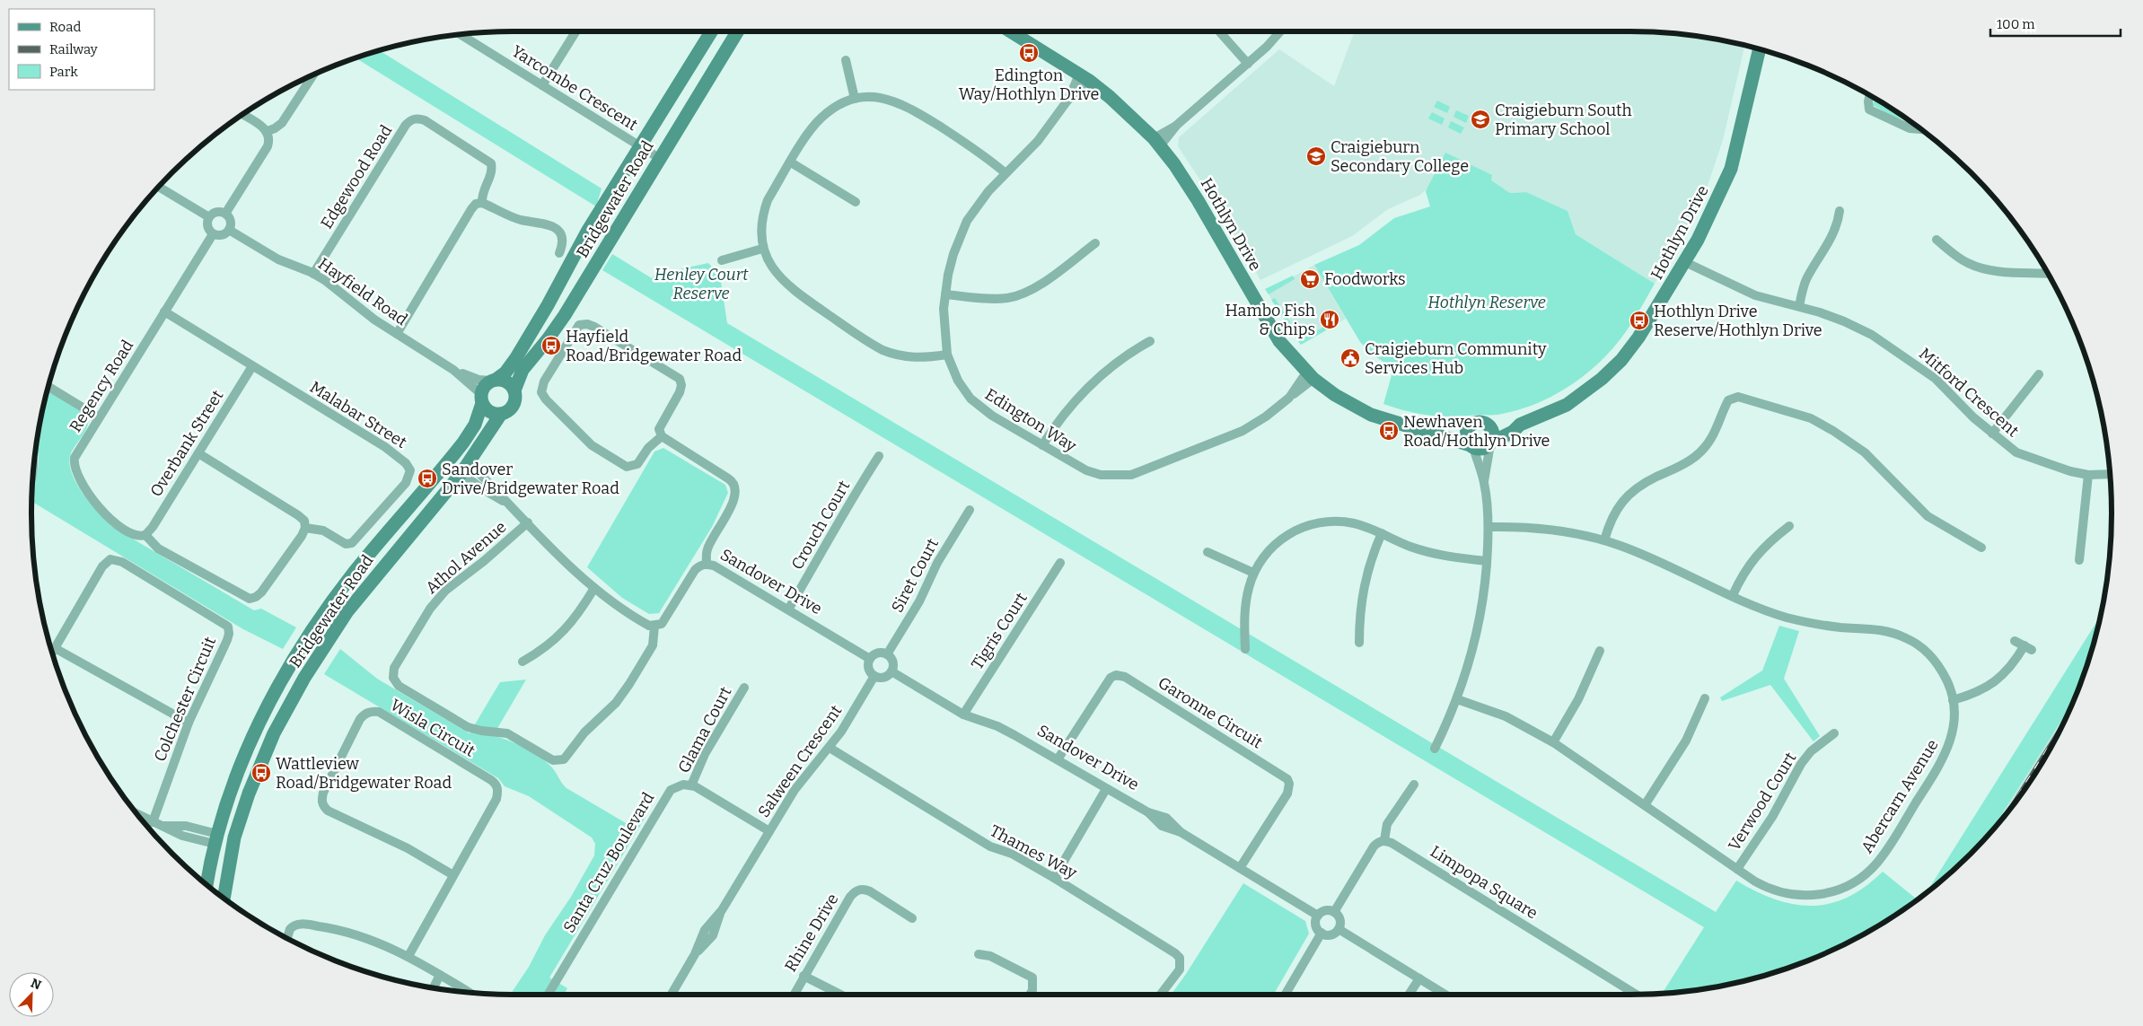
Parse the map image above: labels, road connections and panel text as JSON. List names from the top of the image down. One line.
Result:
{"streets":{"street":["Yarcombe Crescent","Edgewood Road","Bridgewater Road","Hothlyn Drive","Hayfield Road","Regency Road","Mitford Crescent","Malabar Street","Edington Way","Overbank Street","Crouch Court","Athol Avenue","Siret Court","Sandover Drive","Tigris Court","Colchester Circuit","Garonne Circuit","Wisla Circuit","Glama Court","Salween Crescent","Abercarn Avenue","Verwood Court","Thames Way","Santa Cruz Boulevard","Limpopa Square","Rhine Drive"]},"crossings":[["Yarcombe Crescent","Bridgewater Road"],["Edgewood Road","Hayfield Road"],["Bridgewater Road","Hayfield Road"],["Hothlyn Drive","Mitford Crescent"],["Hothlyn Drive","Edington Way"],["Hayfield Road","Regency Road"],["Regency Road","Malabar Street"],["Regency Road","Overbank Street"],["Malabar Street","Overbank Street"],["Crouch Court","Sandover Drive"],["Athol Avenue","Sandover Drive"],["Siret Court","Sandover Drive"],["Siret Court","Salween Crescent"],["Sandover Drive","Tigris Court"],["Sandover Drive","Garonne Circuit"],["Sandover Drive","Salween Crescent"],["Glama Court","Santa Cruz Boulevard"],["Salween Crescent","Thames Way"],["Abercarn Avenue","Verwood Court"]],"parks":["Henley Court Reserve","Hothlyn Reserve"],"places":{"bus stop":["Edington Way/Hothlyn Drive","Hothlyn Drive Reserve/Hothlyn Drive","Hayfield Road/Bridgewater Road","Newhaven Road/Hothlyn Drive","Sandover Drive/Bridgewater Road","Wattleview Road/Bridgewater Road"],"school or university":["Craigieburn South Primary School","Craigieburn Secondary College"],"supermarket":["Foodworks"],"restaurant":["Hambo Fish & Chips"],"public building":["Craigieburn Community Services Hub"]},"legend":["Road","Railway","Park"],"scale_bar":"100 m","north":"top right"}
